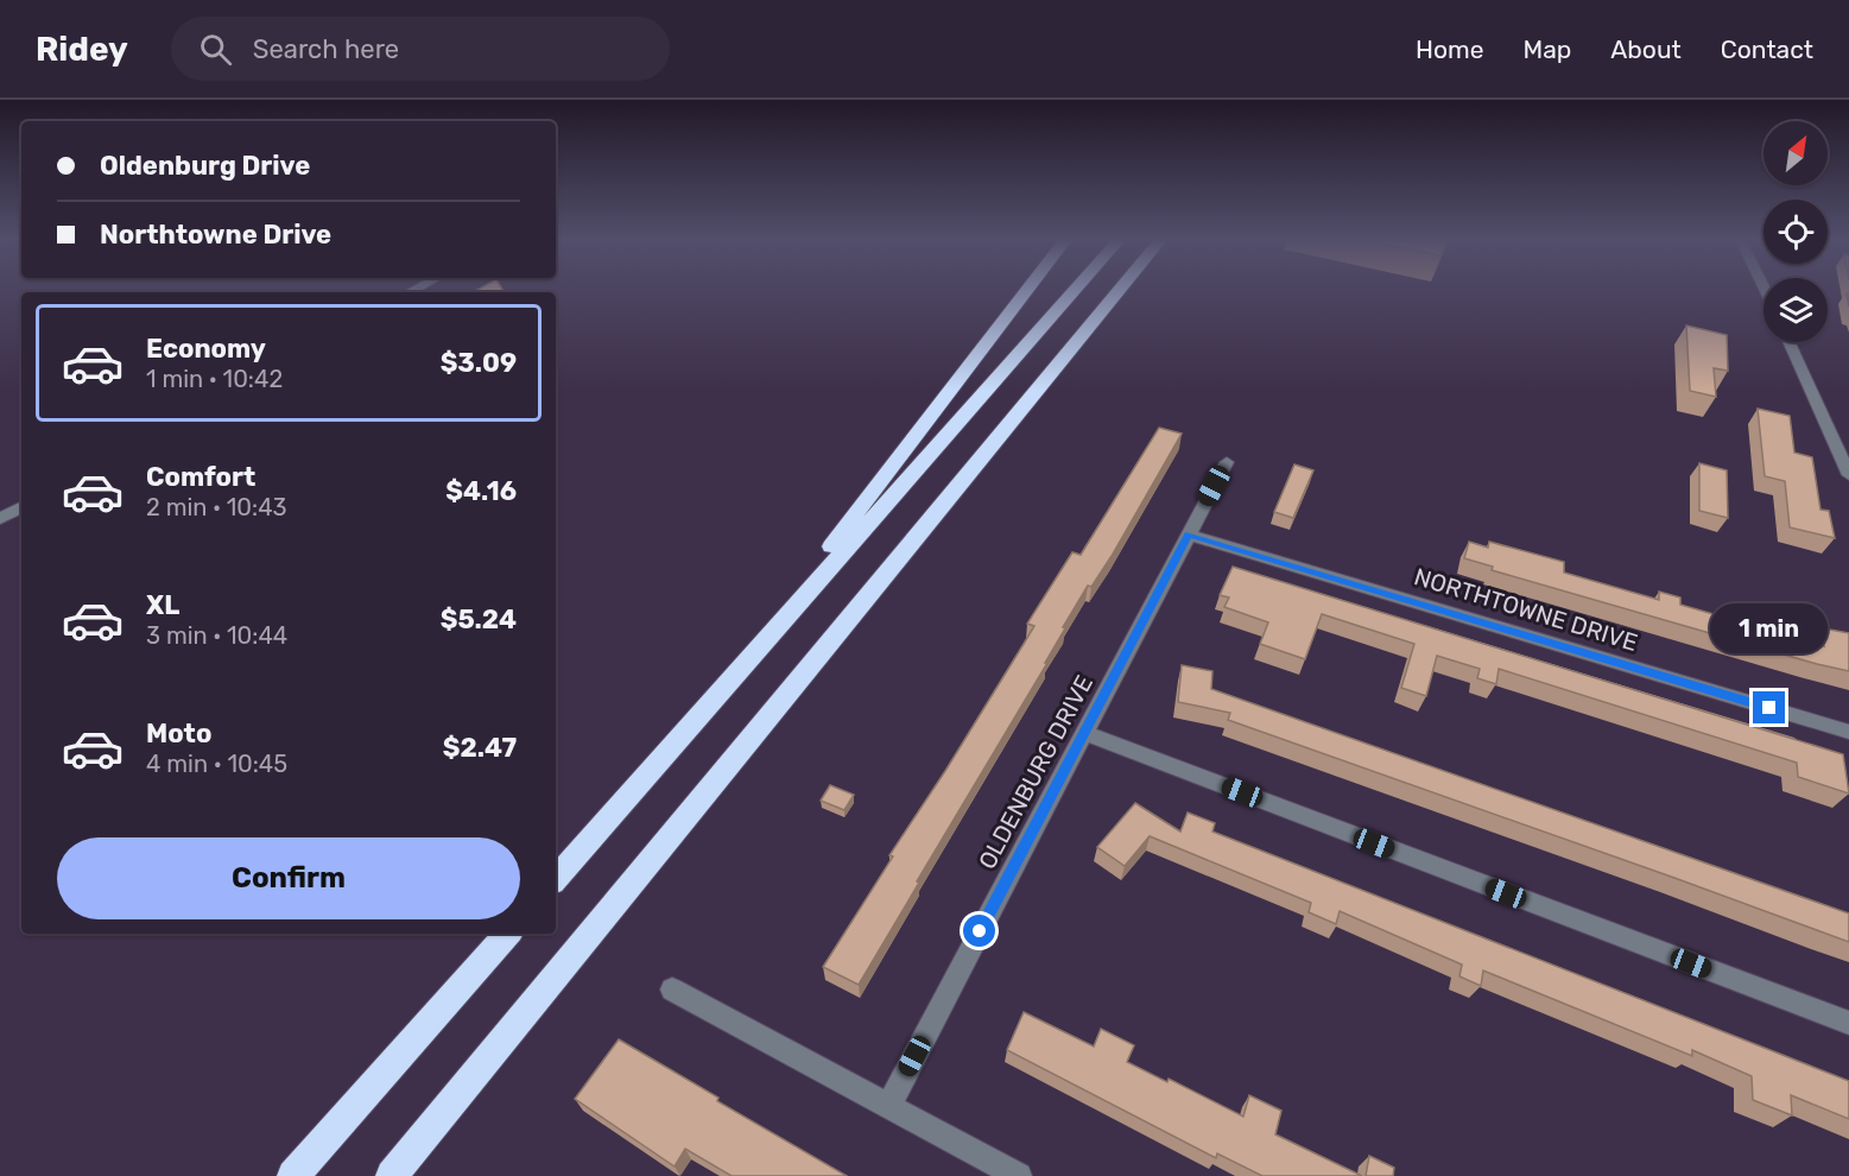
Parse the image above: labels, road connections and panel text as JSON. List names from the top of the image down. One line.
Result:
{"streets":{"street":["NORTHTOWNE DRIVE","OLDENBURG DRIVE"]},"crossings":[["NORTHTOWNE DRIVE","OLDENBURG DRIVE"]],"north":"top right","page":{"header":"Ridey","search":"Search here","nav":["Home","Map","About","Contact"],"banner":["Oldenburg Drive","Northtowne Drive"],"list":[{"name":"Economy","note":"1 min · 10:42","value":"$3.09"},{"name":"Comfort","note":"2 min · 10:43","value":"$4.16"},{"name":"XL","note":"3 min · 10:44","value":"$5.24"},{"name":"Moto","note":"4 min · 10:45","value":"$2.47"}],"bubble":"1 min","buttons":"Confirm"}}
